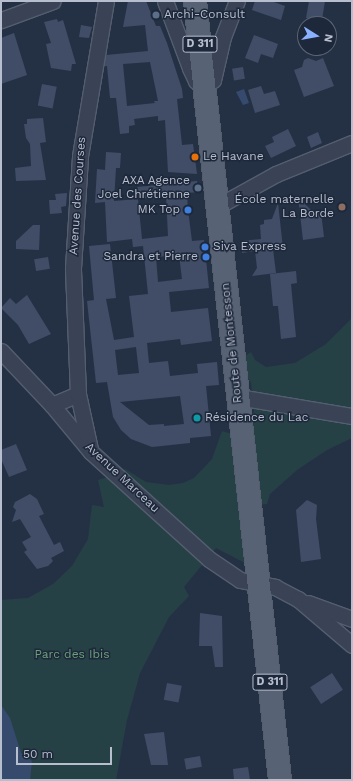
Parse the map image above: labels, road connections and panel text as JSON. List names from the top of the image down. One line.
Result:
{"streets":{"main road":["D 311","Route de Montesson"],"street":["Avenue des Courses","Avenue Marceau"]},"crossings":[["Avenue des Courses","Avenue Marceau"],["Route de Montesson","Avenue Marceau"]],"parks":["Parc des Ibis"],"places":["Archi-Consult","Le Havane","AXA Agence Joel Chrétienne","École maternelle La Borde","MK Top","Siva Express","Sandra et Pierre","Résidence du Lac"],"scale_bar":"50 m","north":"right"}
